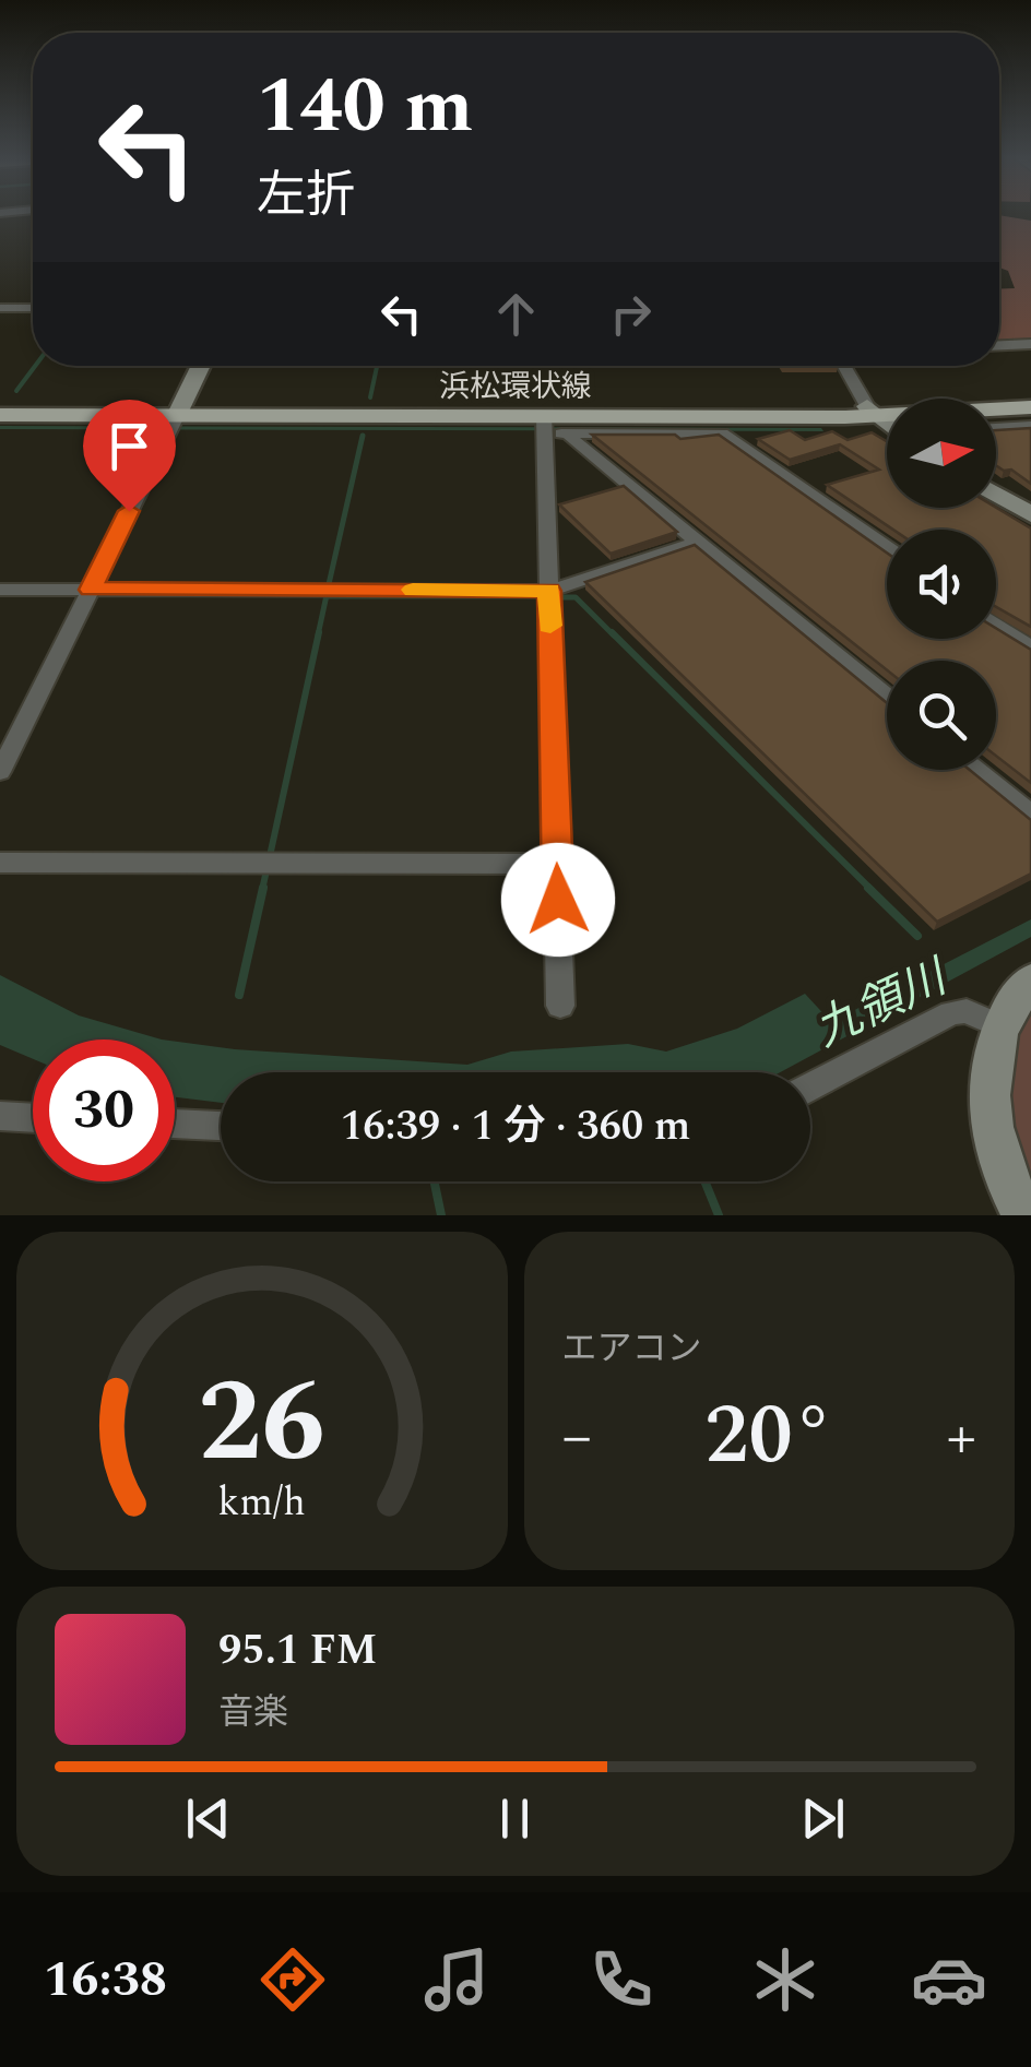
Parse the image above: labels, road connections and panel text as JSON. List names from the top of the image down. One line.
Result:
{"streets":{"main road":["浜松環状線"]},"water":["九領川"],"north":"right","page":{"turn":["140 m","左折"],"limit":"30","trip":"16:39 · 1 分 · 360 m","tile":"エアコン","heat":["−","20°","+"],"song":["95.1 FM","音楽"],"tabs":"16:38","gauge":["26","km/h"]}}
